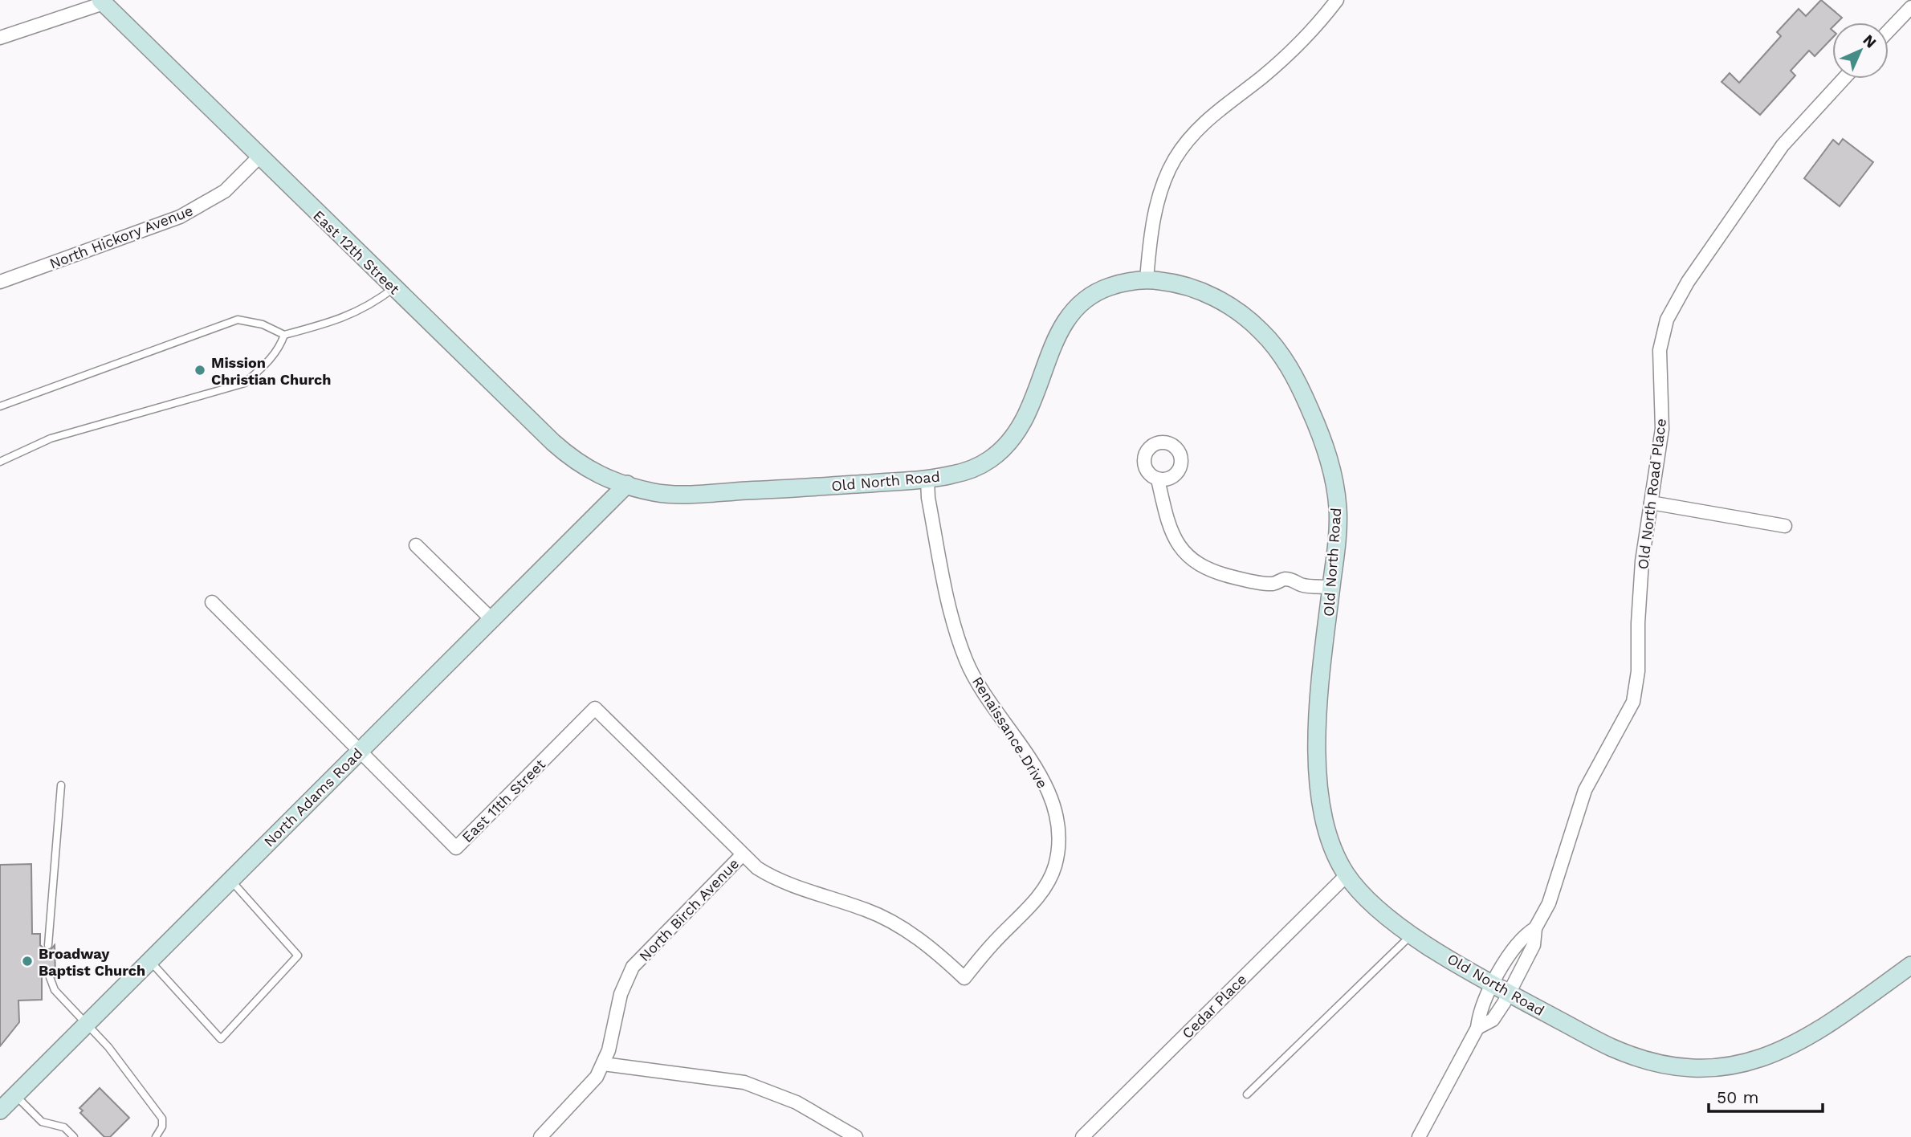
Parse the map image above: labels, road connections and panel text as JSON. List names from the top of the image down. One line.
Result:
{"streets":{"street":["North Hickory Avenue","East 12th Street","Old North Road","Old North Road Place","Renaissance Drive","North Adams Road","East 11th Street","North Birch Avenue","Cedar Place"]},"crossings":[["North Hickory Avenue","East 12th Street"],["East 12th Street","Old North Road"],["East 12th Street","North Adams Road"],["Old North Road","Old North Road Place"],["Old North Road","Renaissance Drive"],["Old North Road","North Adams Road"],["Old North Road","Cedar Place"],["Renaissance Drive","East 11th Street"],["Renaissance Drive","North Birch Avenue"],["North Adams Road","East 11th Street"]],"places":["Mission Christian Church","Broadway Baptist Church"],"scale_bar":"50 m","north":"top right"}
